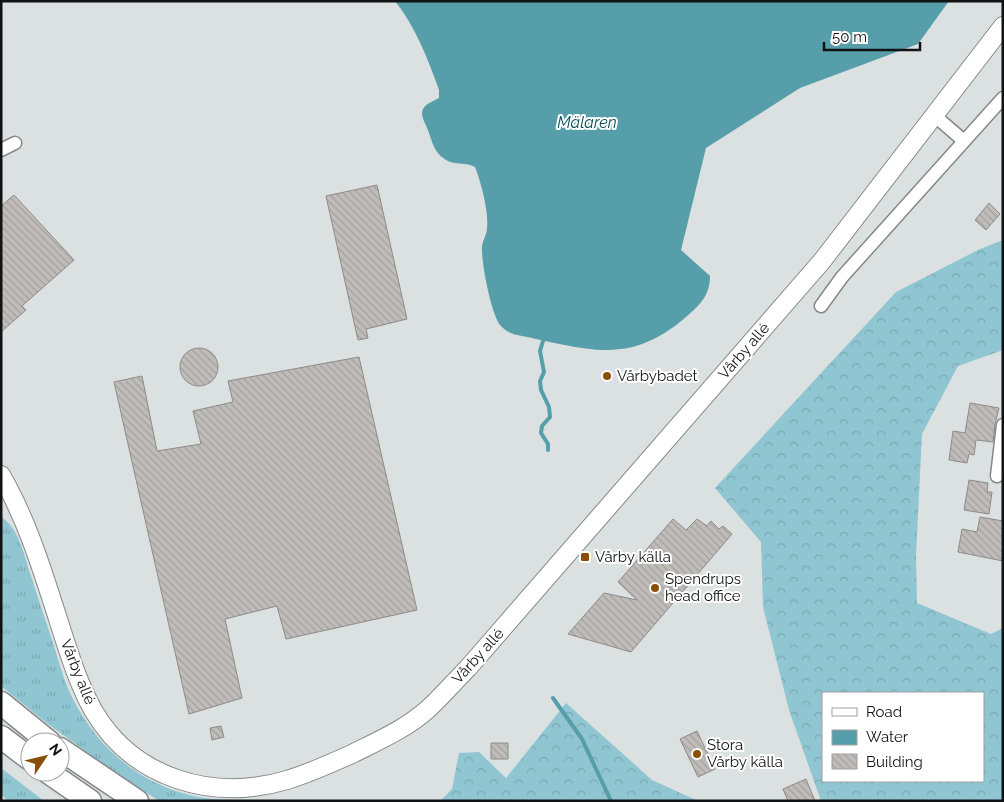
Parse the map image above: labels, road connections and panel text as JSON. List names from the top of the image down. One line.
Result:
{"streets":{"street":["Vårby allé"]},"water":["Mälaren"],"places":{"other":["Vårbybadet","Spendrups head office","Stora Vårby källa"],"transit":["Vårby källa"]},"legend":["Road","Water","Building"],"scale_bar":"50 m","north":"top right"}
